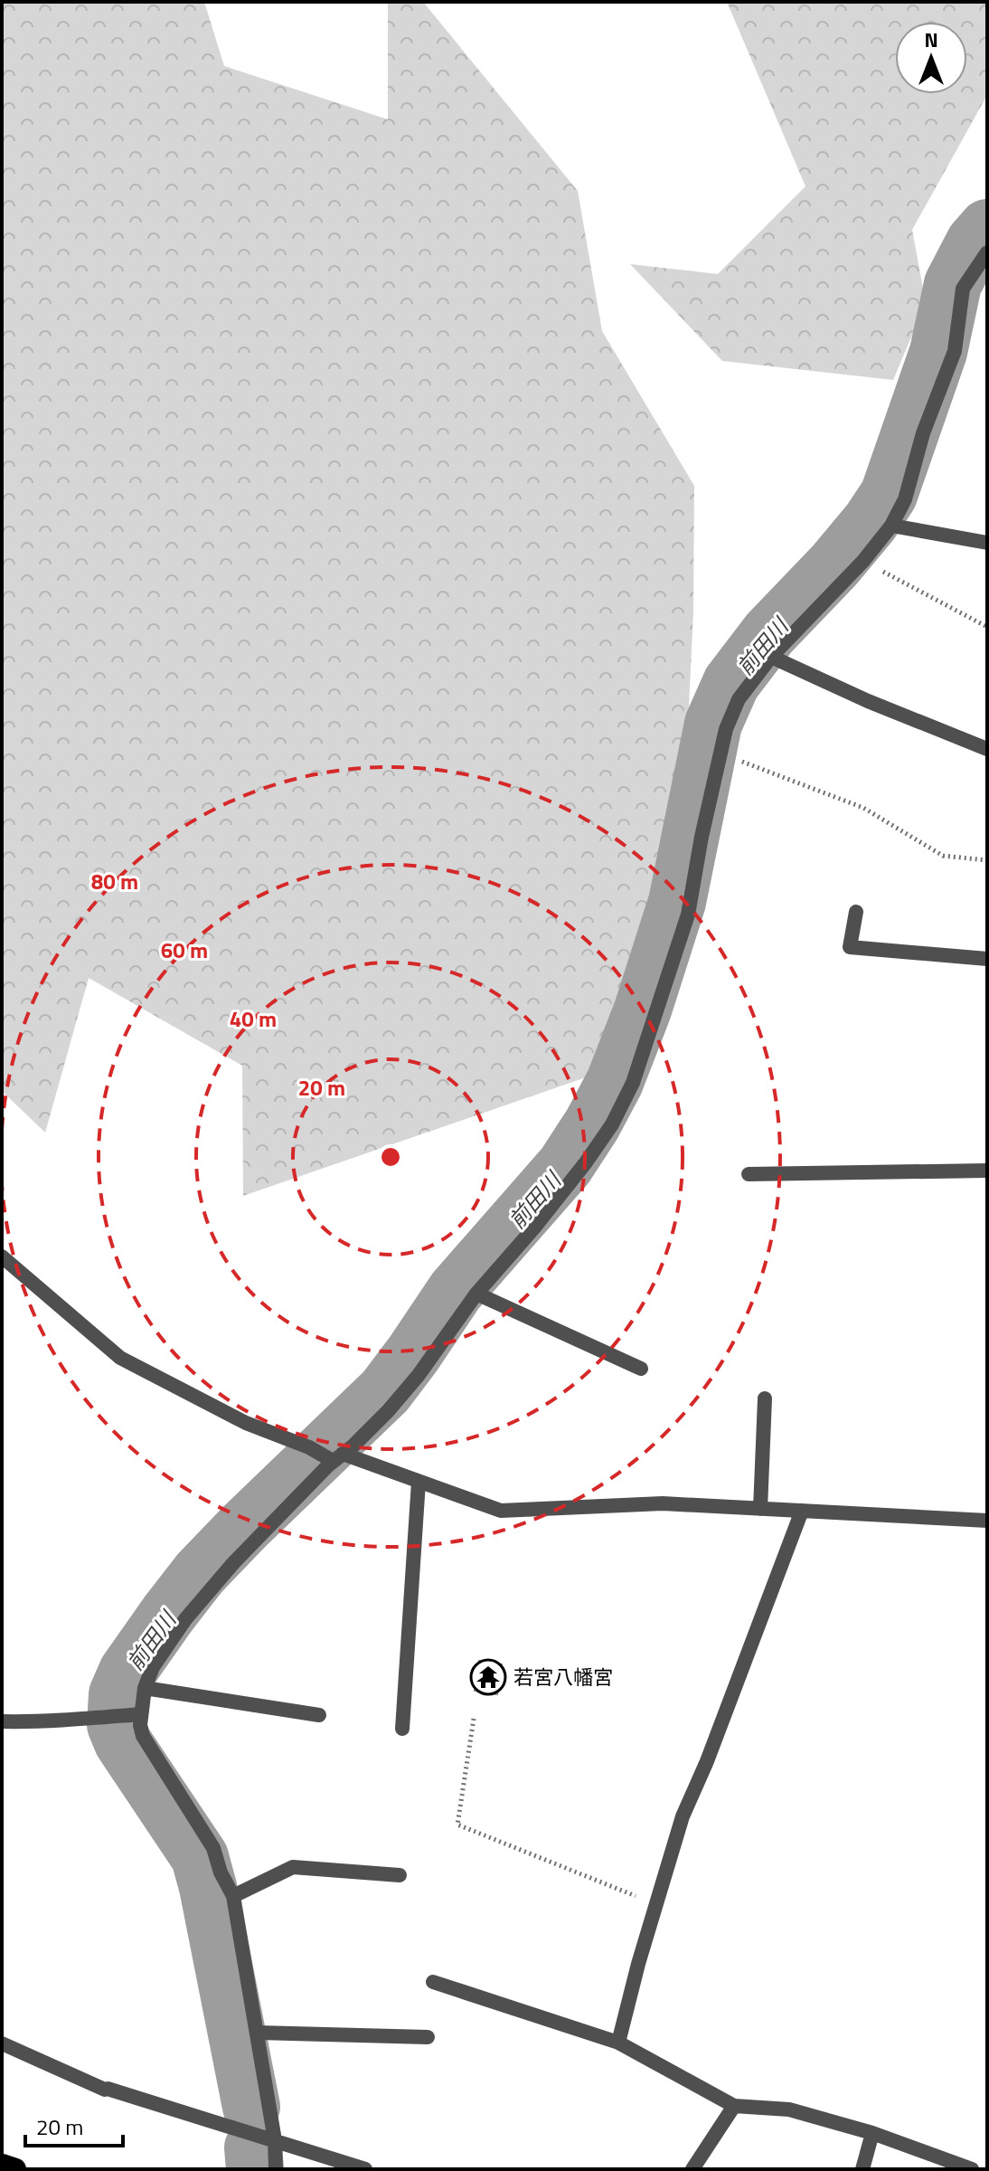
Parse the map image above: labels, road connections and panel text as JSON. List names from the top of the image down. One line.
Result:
{"water":["前田川"],"places":{"temple":["若宮八幡宮"]},"scale_bar":"20 m","north":"top","rings":["80 m","60 m","40 m","20 m"]}
